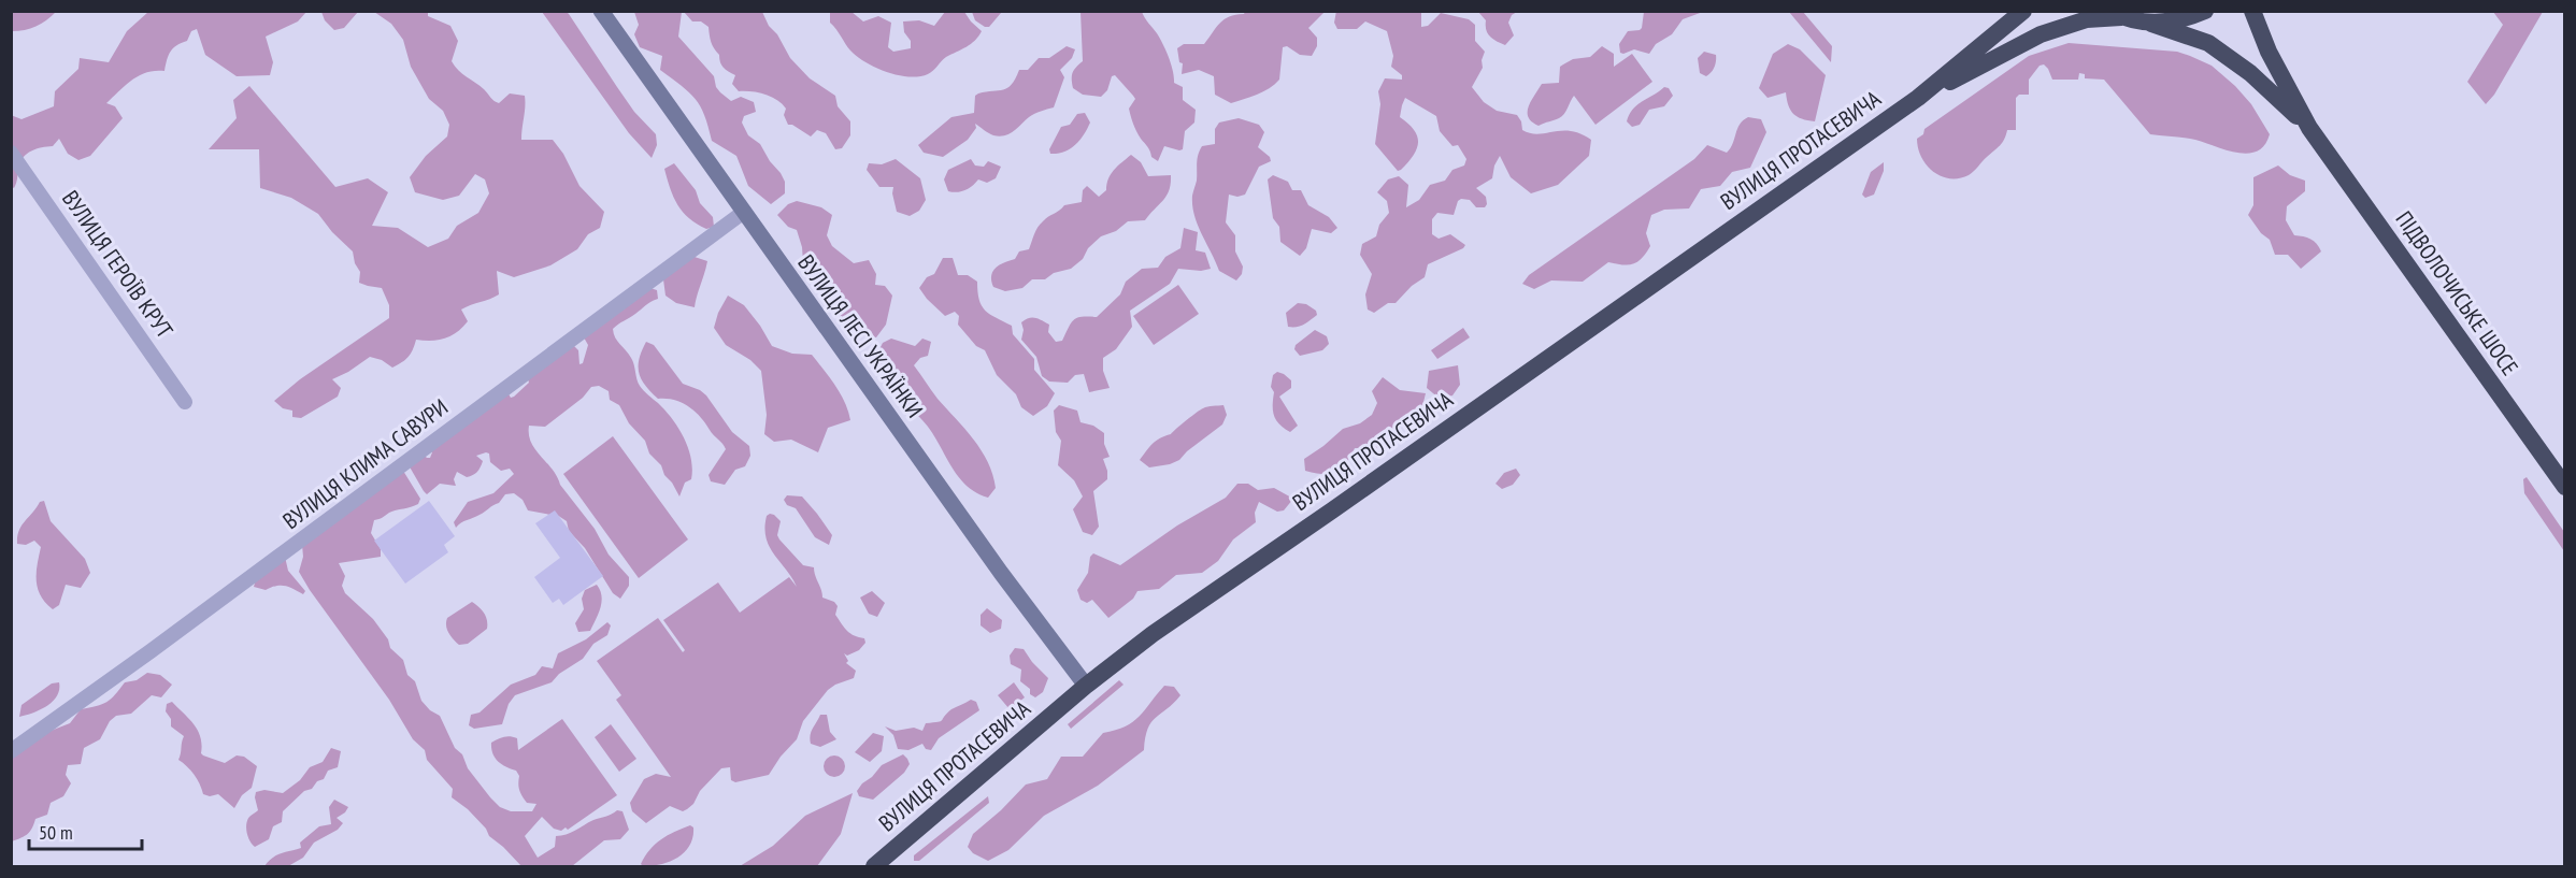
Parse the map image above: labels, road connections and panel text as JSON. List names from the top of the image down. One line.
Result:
{"streets":{"highway":["ВУЛИЦЯ ПРОТАСЕВИЧА","ПІДВОЛОЧИСЬКЕ ШОСЕ"],"main road":["ВУЛИЦЯ ЛЕСІ УКРАЇНКИ"],"street":["ВУЛИЦЯ ГЕРОЇВ КРУТ","ВУЛИЦЯ КЛИМА САВУРИ"]},"crossings":[["ВУЛИЦЯ ПРОТАСЕВИЧА","ПІДВОЛОЧИСЬКЕ ШОСЕ"],["ВУЛИЦЯ ПРОТАСЕВИЧА","ВУЛИЦЯ ЛЕСІ УКРАЇНКИ"],["ВУЛИЦЯ ЛЕСІ УКРАЇНКИ","ВУЛИЦЯ КЛИМА САВУРИ"]],"scale_bar":"50 m"}
